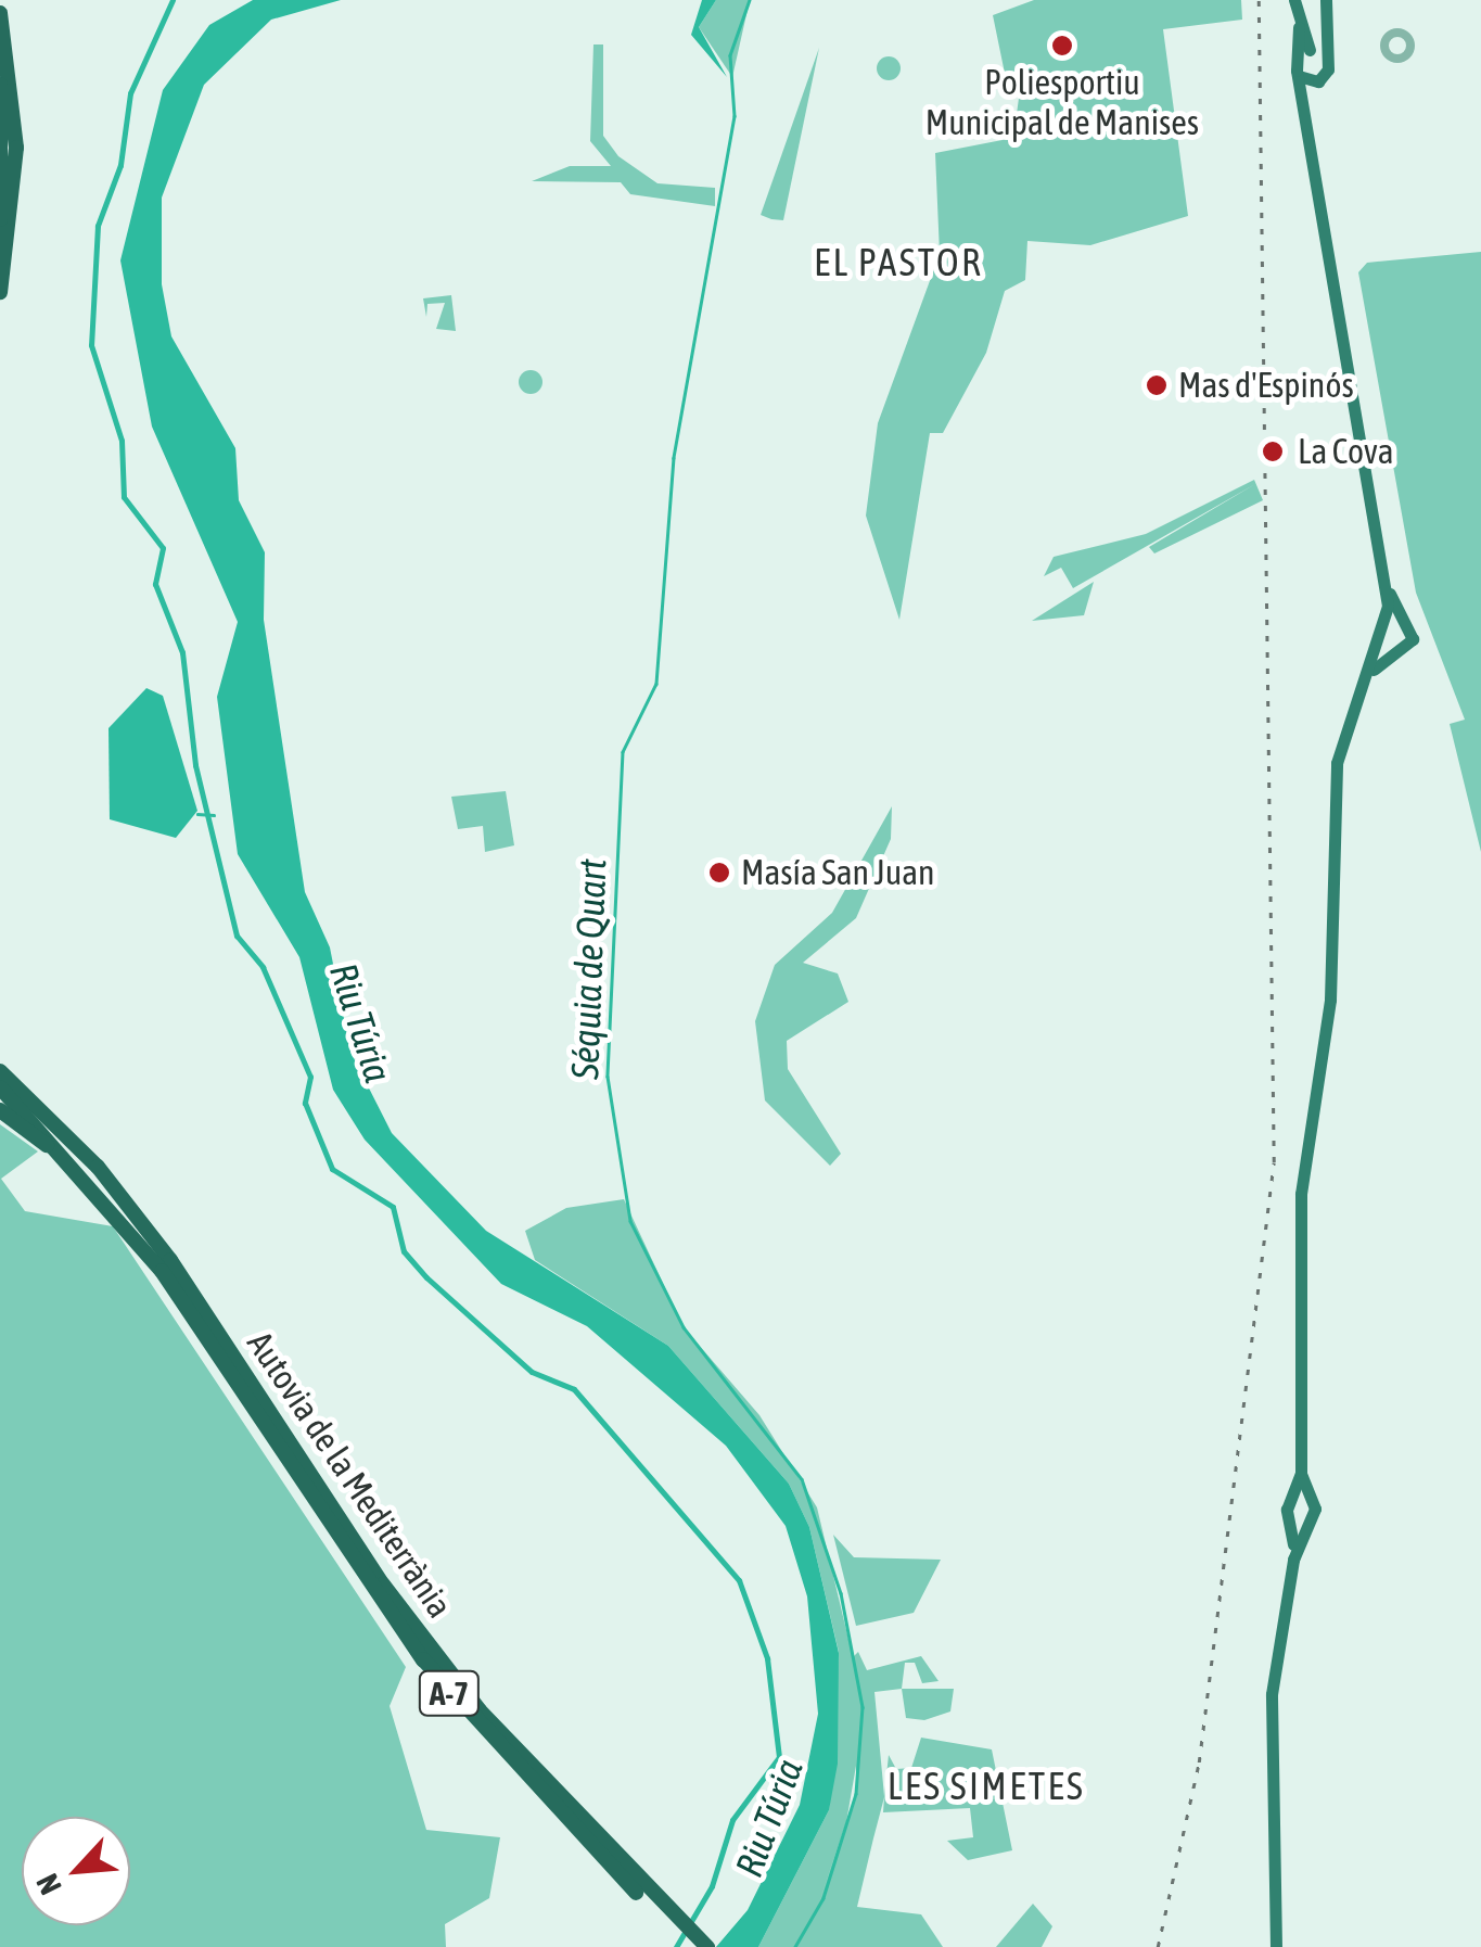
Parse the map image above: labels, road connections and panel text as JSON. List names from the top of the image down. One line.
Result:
{"streets":{"highway":["Autovia de la Mediterrània","A-7"]},"districts":["EL PASTOR","LES SIMETES"],"water":["Séquia de Quart","Riu Túria"],"places":["Poliesportiu Municipal de Manises","Mas d'Espinós","La Cova","Masía San Juan"],"north":"bottom left"}
